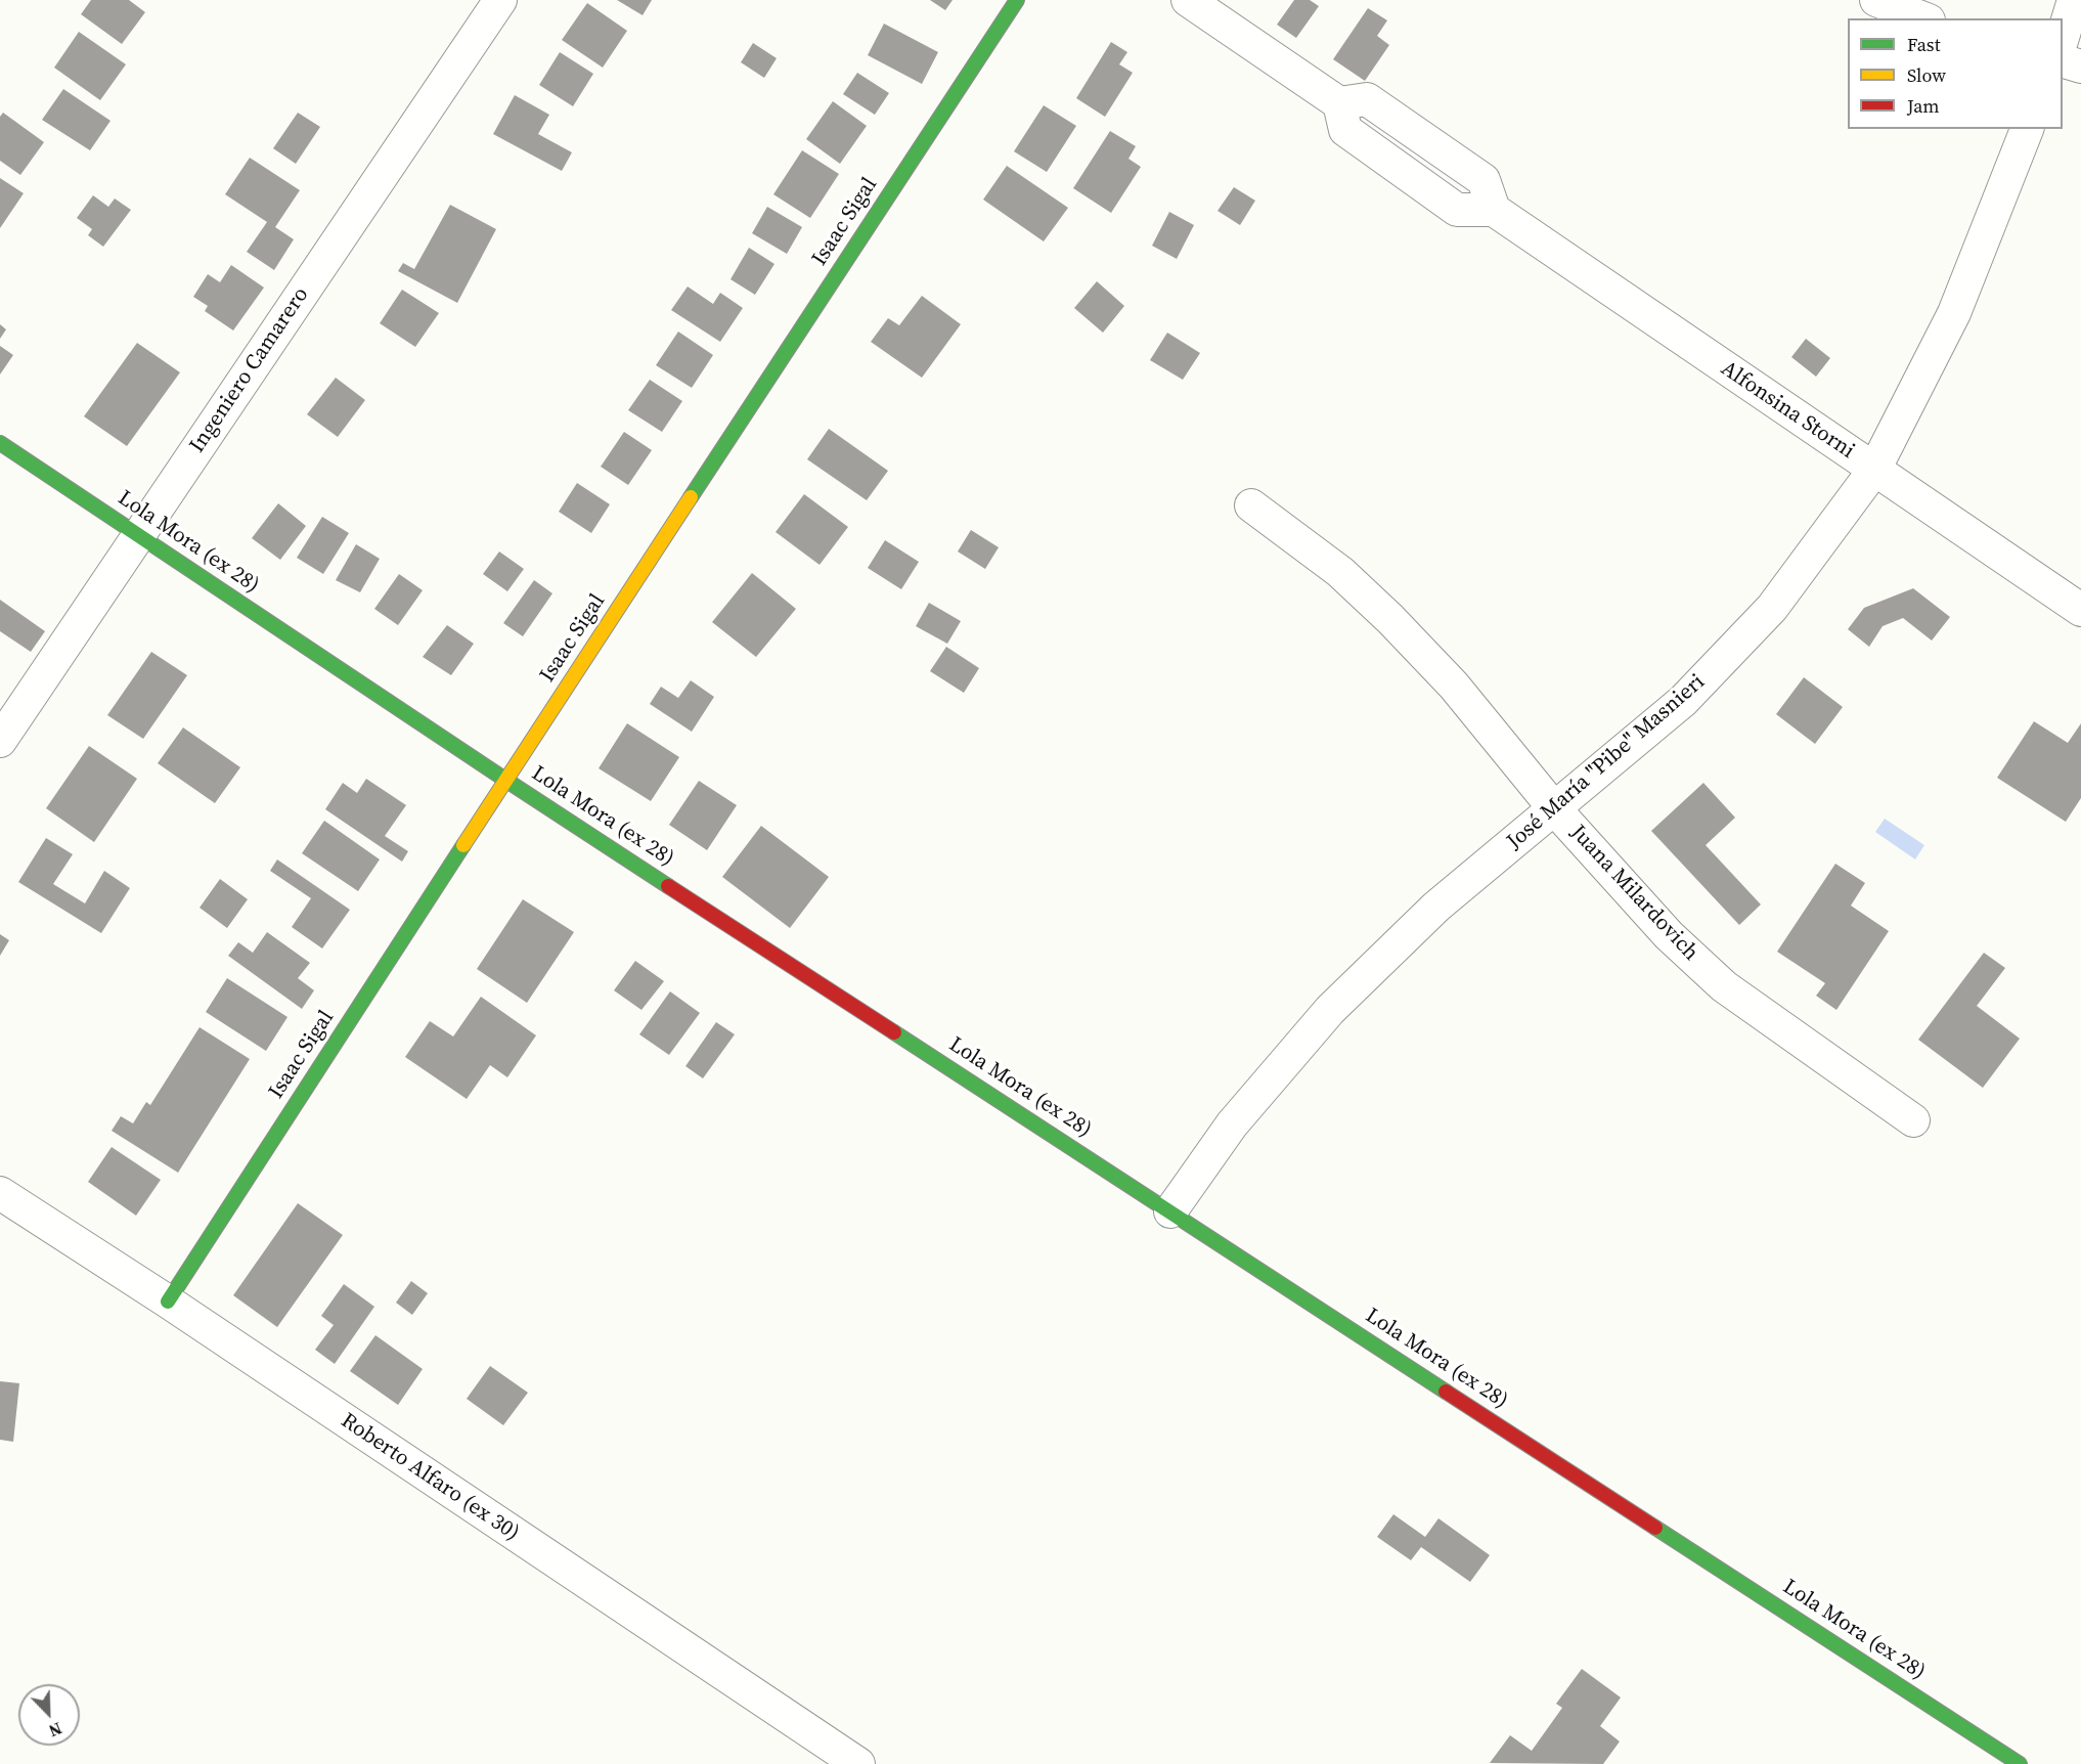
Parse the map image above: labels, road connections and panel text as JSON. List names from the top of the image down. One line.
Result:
{"streets":{"street":["Isaac Sigal","Ingeniero Camarero","Alfonsina Storni","Lola Mora (ex 28)","José María \"Pibe\" Masnieri","Juana Milardovich","Roberto Alfaro (ex 30)"]},"crossings":[["Isaac Sigal","Lola Mora (ex 28)"],["Isaac Sigal","Roberto Alfaro (ex 30)"],["Ingeniero Camarero","Lola Mora (ex 28)"],["Alfonsina Storni","José María \"Pibe\" Masnieri"],["Lola Mora (ex 28)","José María \"Pibe\" Masnieri"],["José María \"Pibe\" Masnieri","Juana Milardovich"]],"legend":["Fast","Slow","Jam"],"north":"bottom right"}
